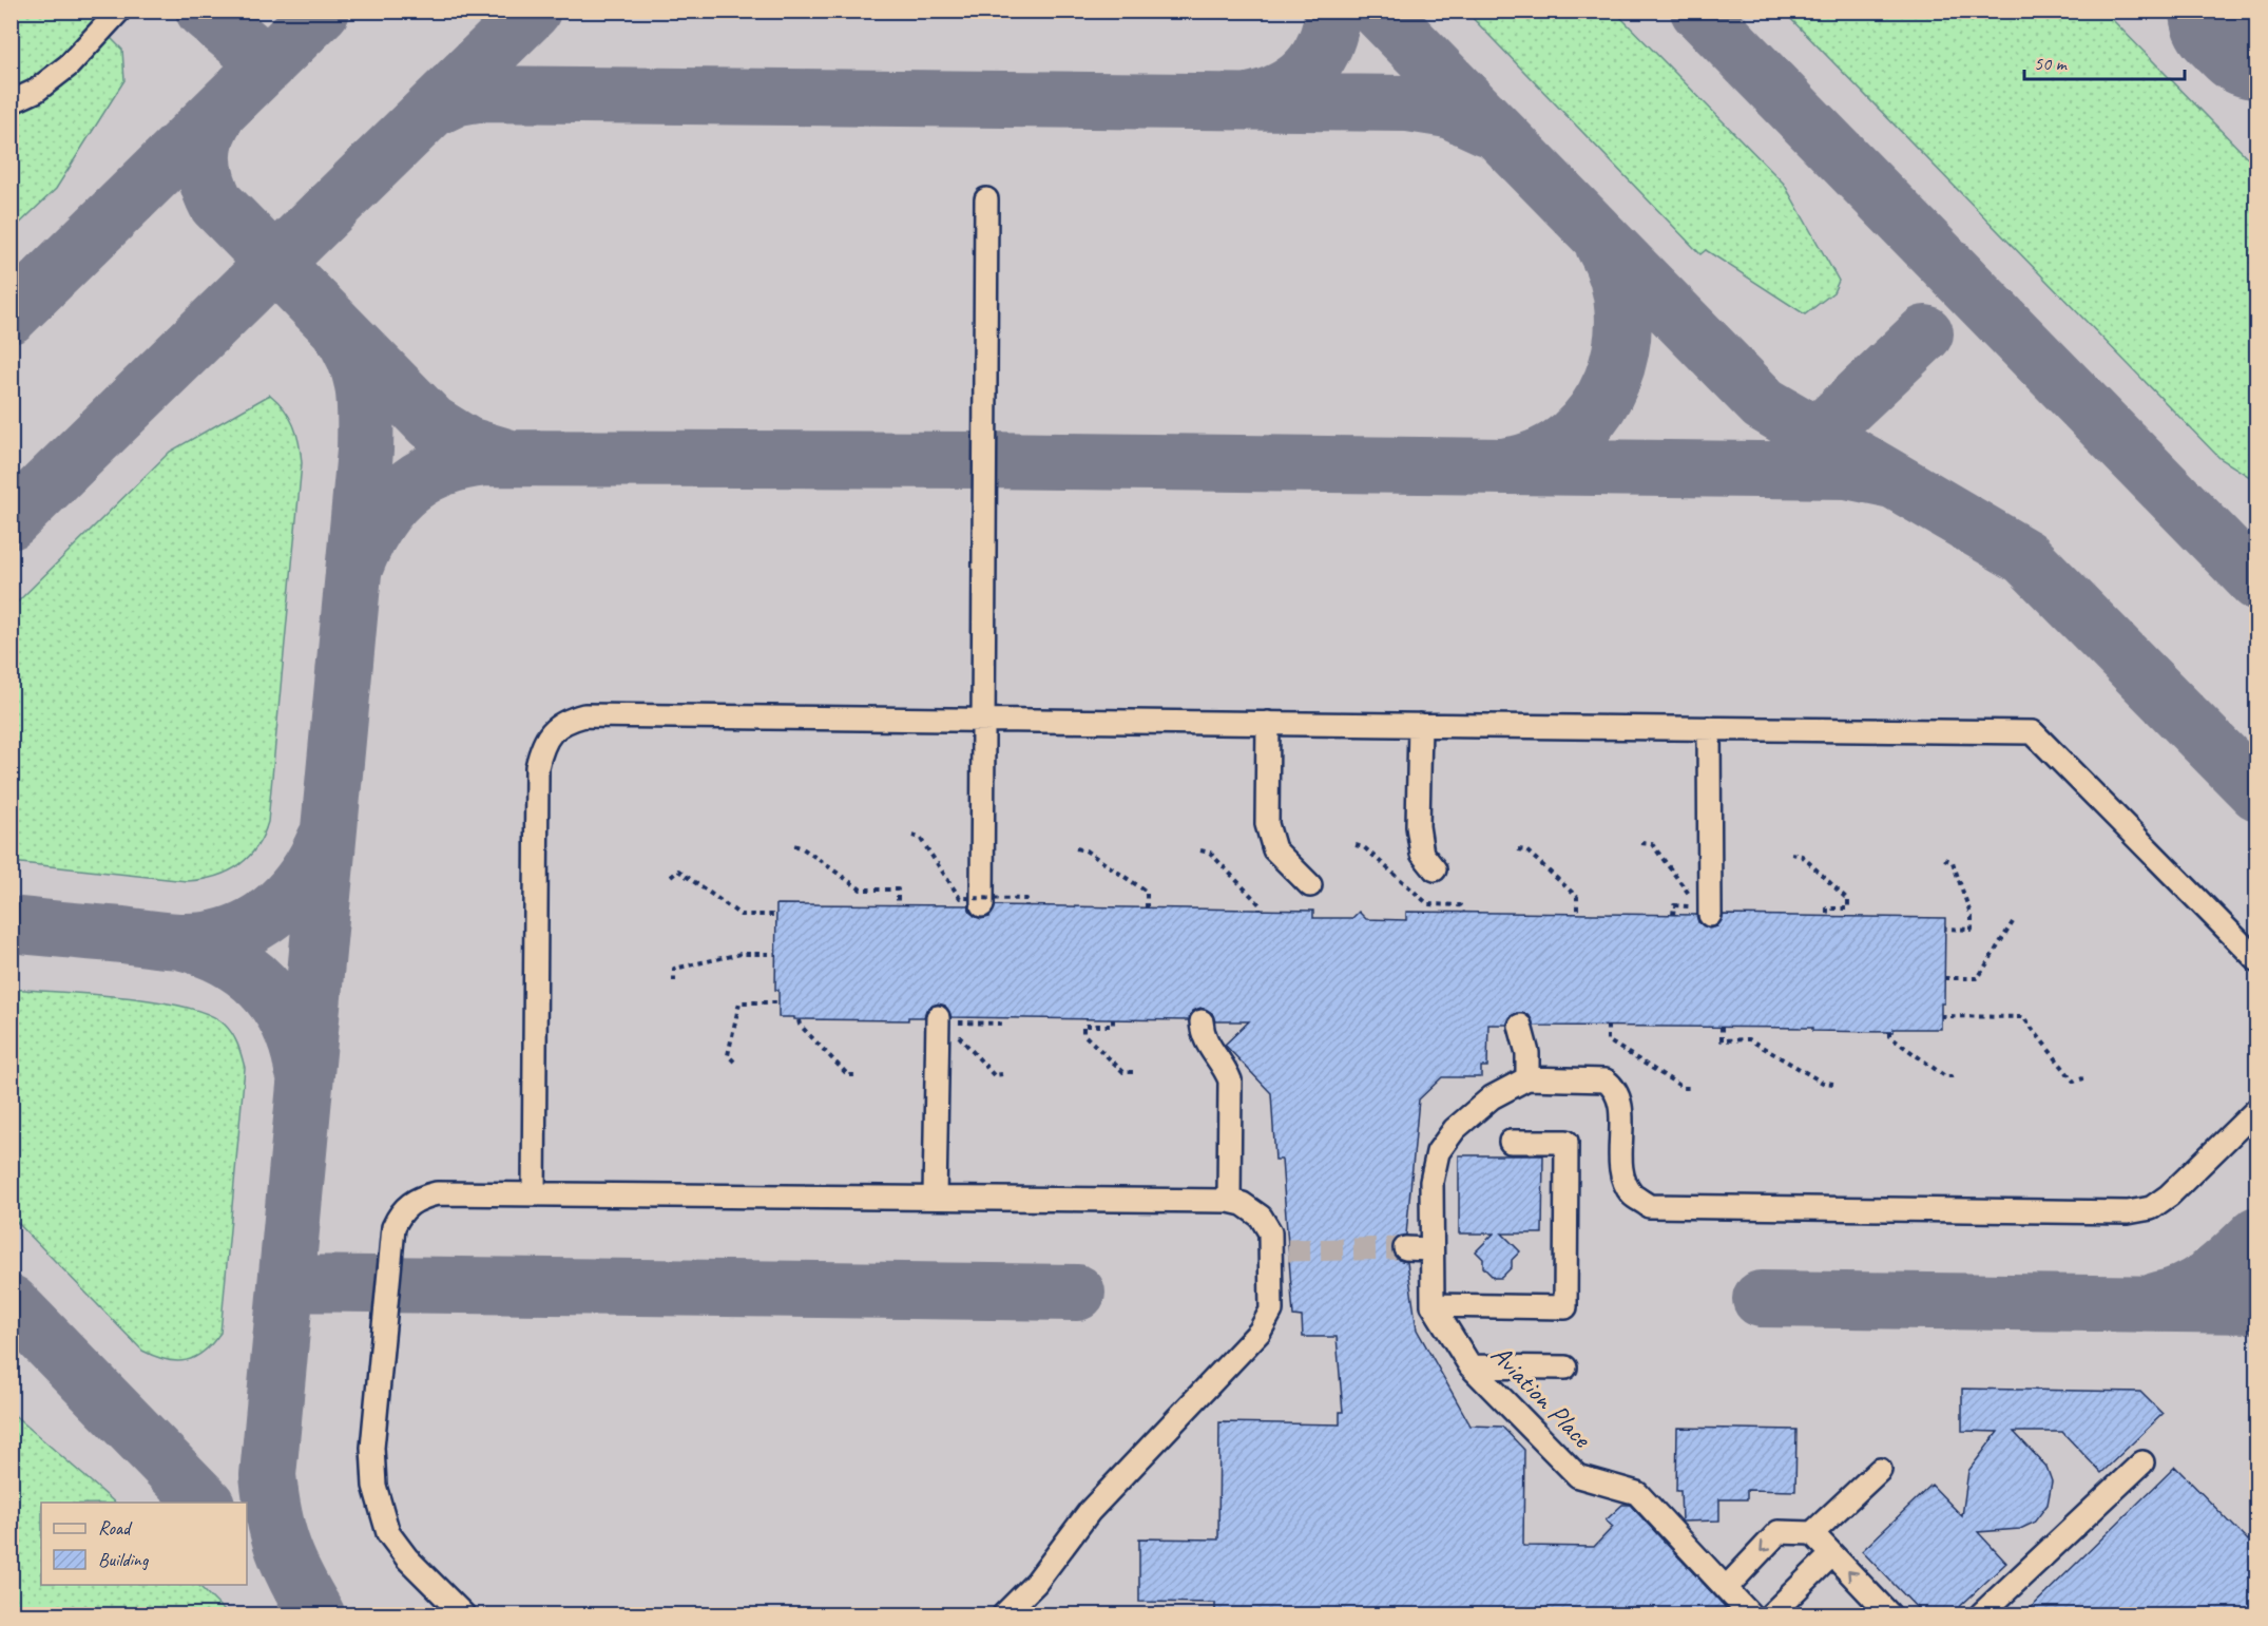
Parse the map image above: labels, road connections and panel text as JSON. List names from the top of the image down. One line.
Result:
{"streets":{"lane":["Aviation Place"]},"legend":["Road","Building"],"scale_bar":"50 m"}
